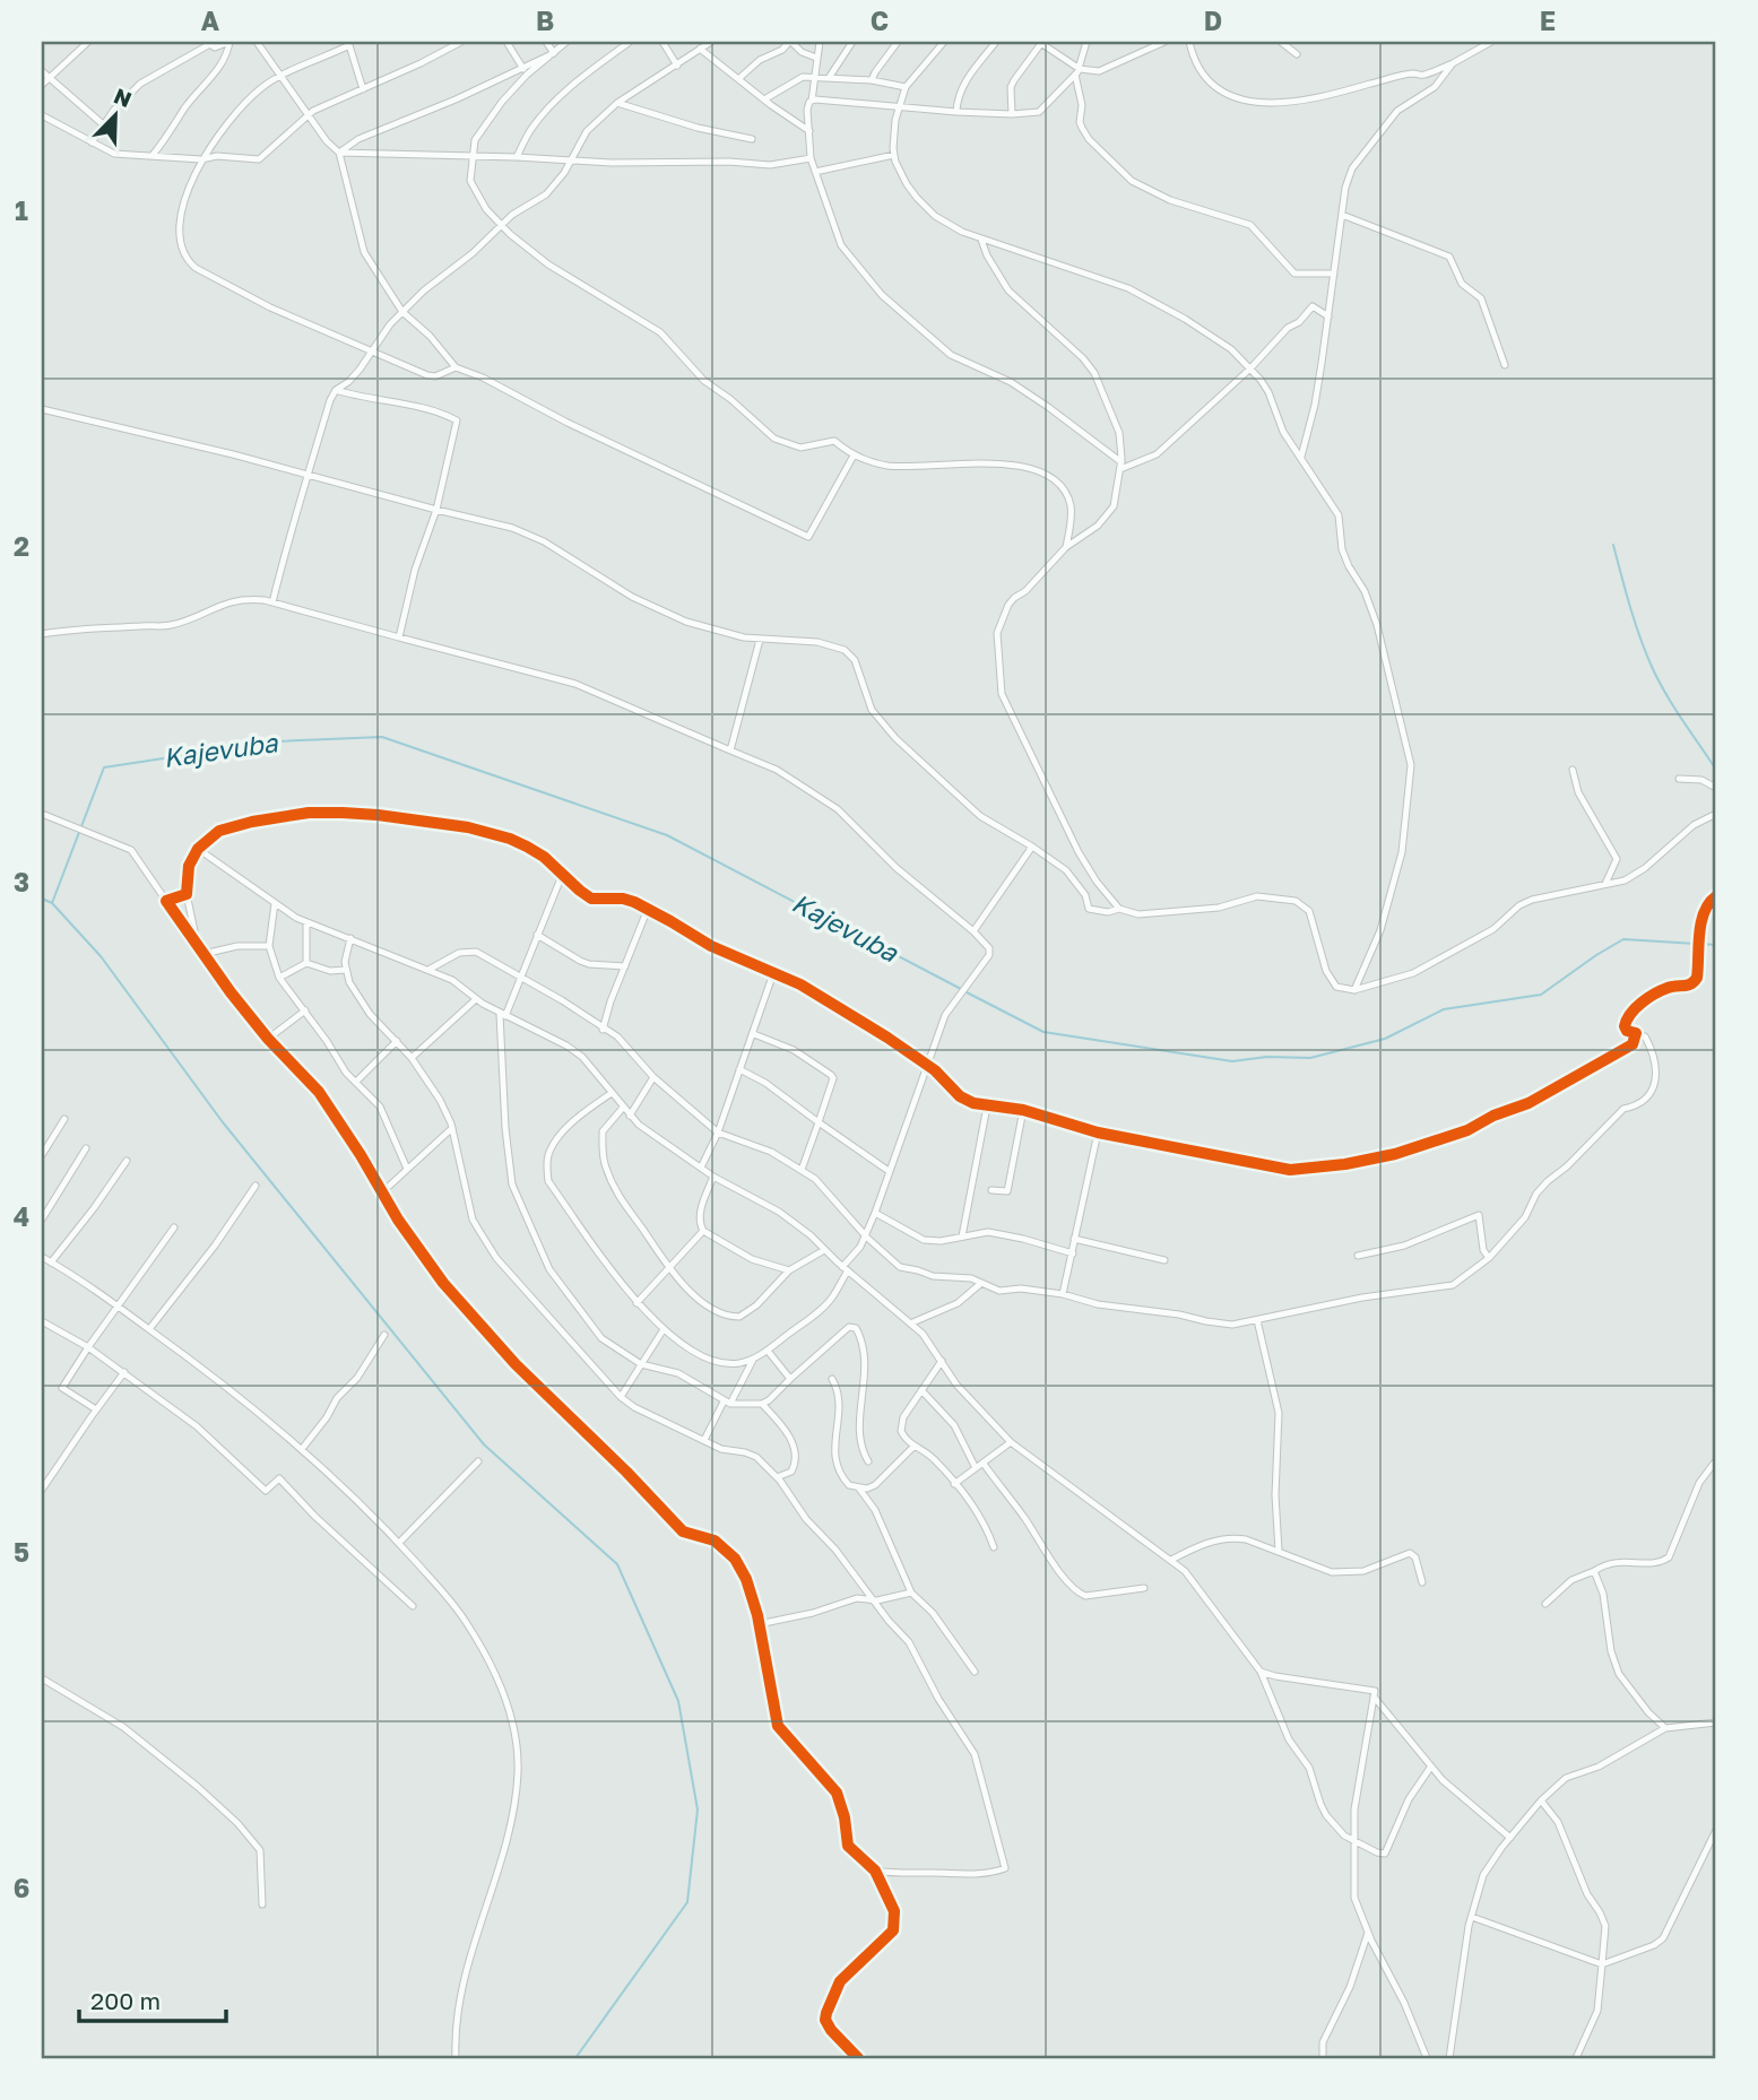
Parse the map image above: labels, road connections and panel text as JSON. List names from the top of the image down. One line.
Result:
{"water":["Kajevuba"],"scale_bar":"200 m","north":"top right","grid":{"columns":["A","B","C","D","E"],"rows":["1","2","3","4","5","6"]}}
